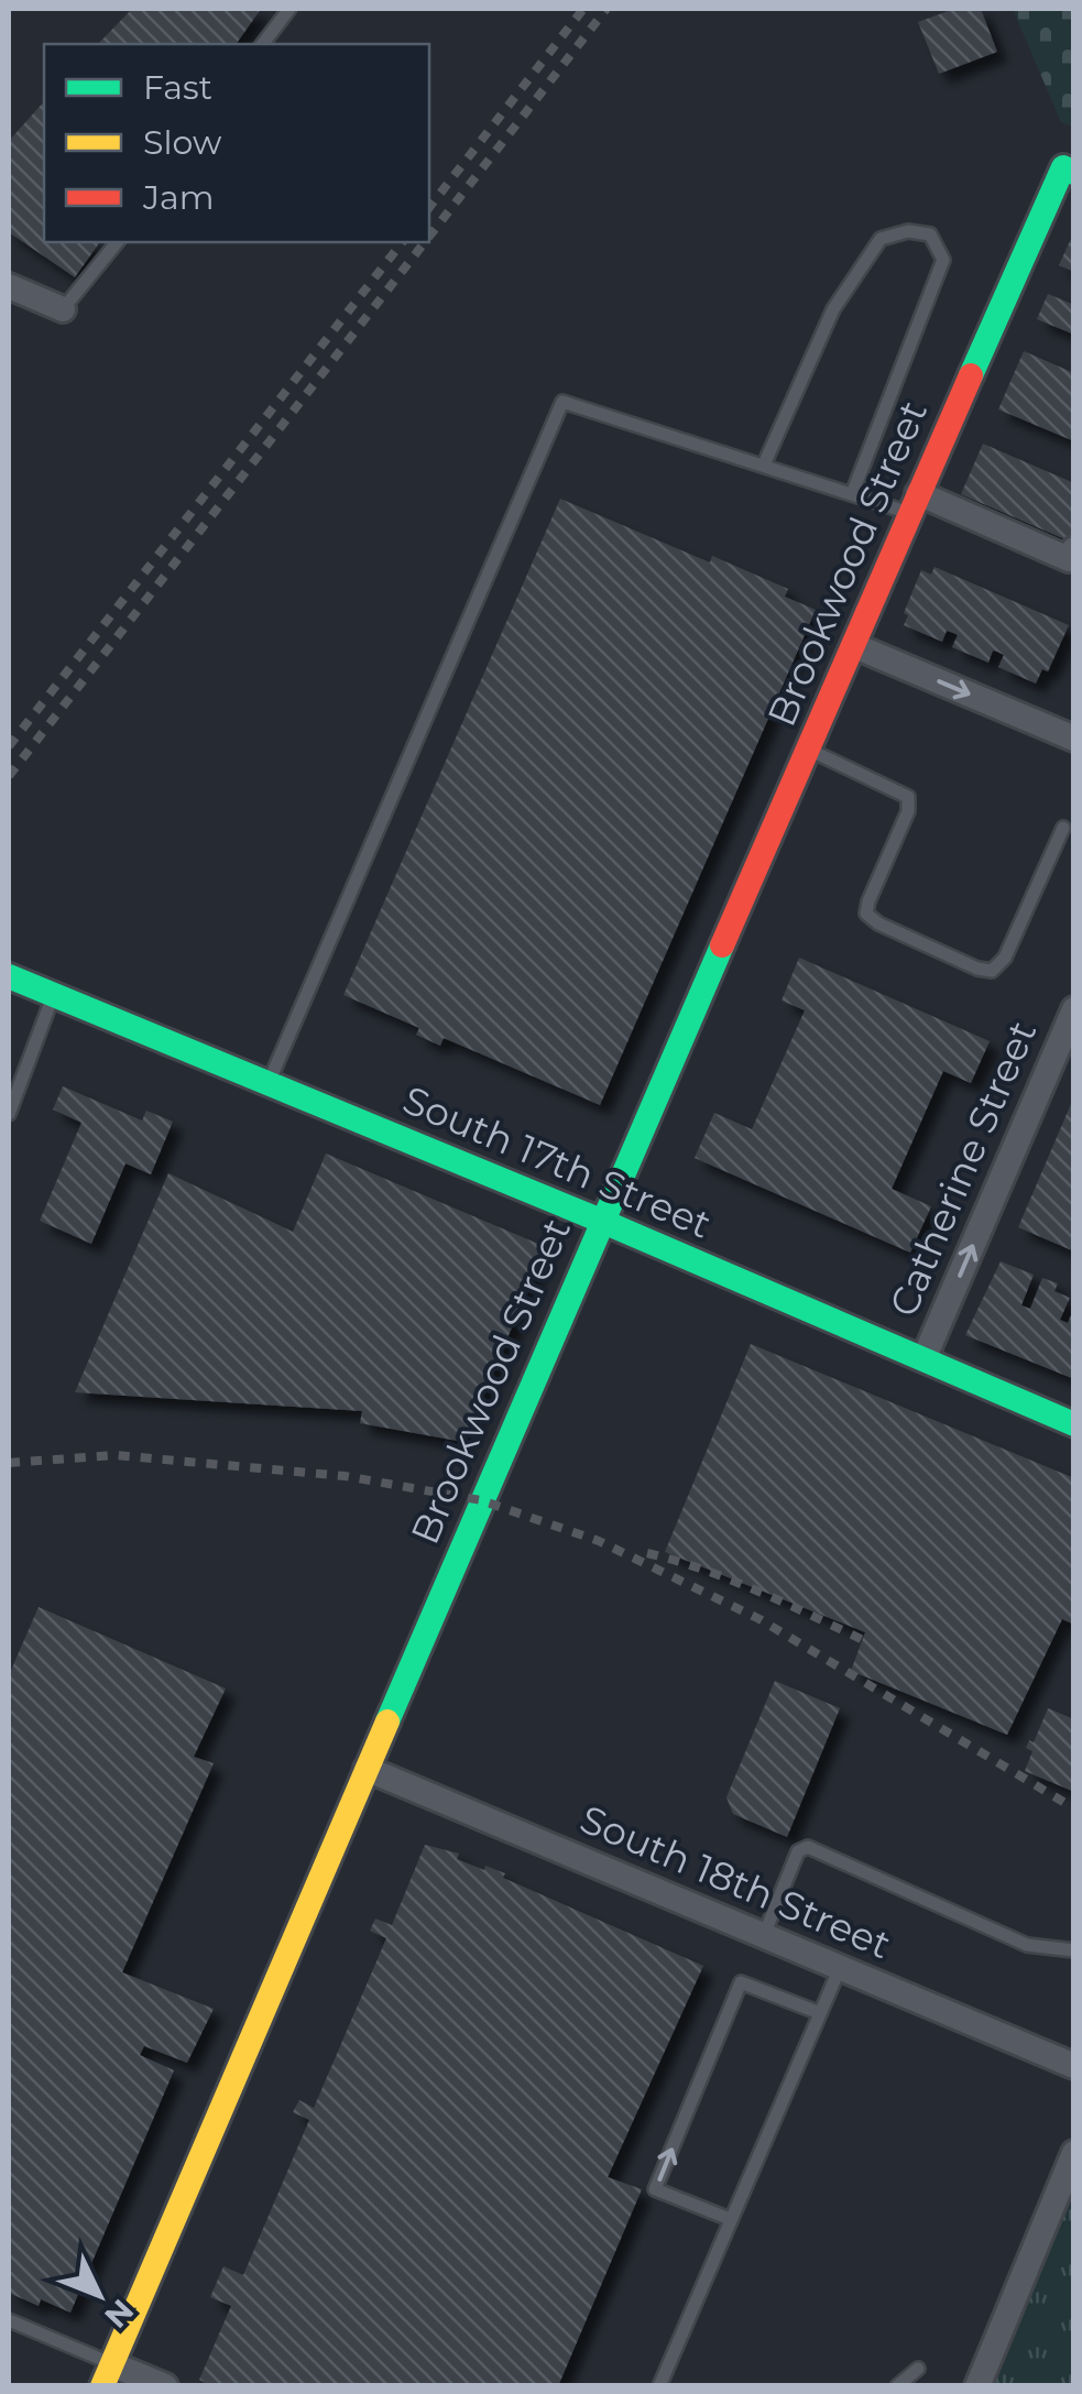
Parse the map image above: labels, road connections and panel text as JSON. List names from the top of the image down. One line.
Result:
{"streets":{"street":["Brookwood Street","South 17th Street","Catherine Street","South 18th Street"]},"crossings":[["Brookwood Street","South 17th Street"],["Brookwood Street","South 18th Street"],["South 17th Street","Catherine Street"]],"one_way":["Catherine Street"],"legend":["Fast","Slow","Jam"],"north":"bottom right"}
